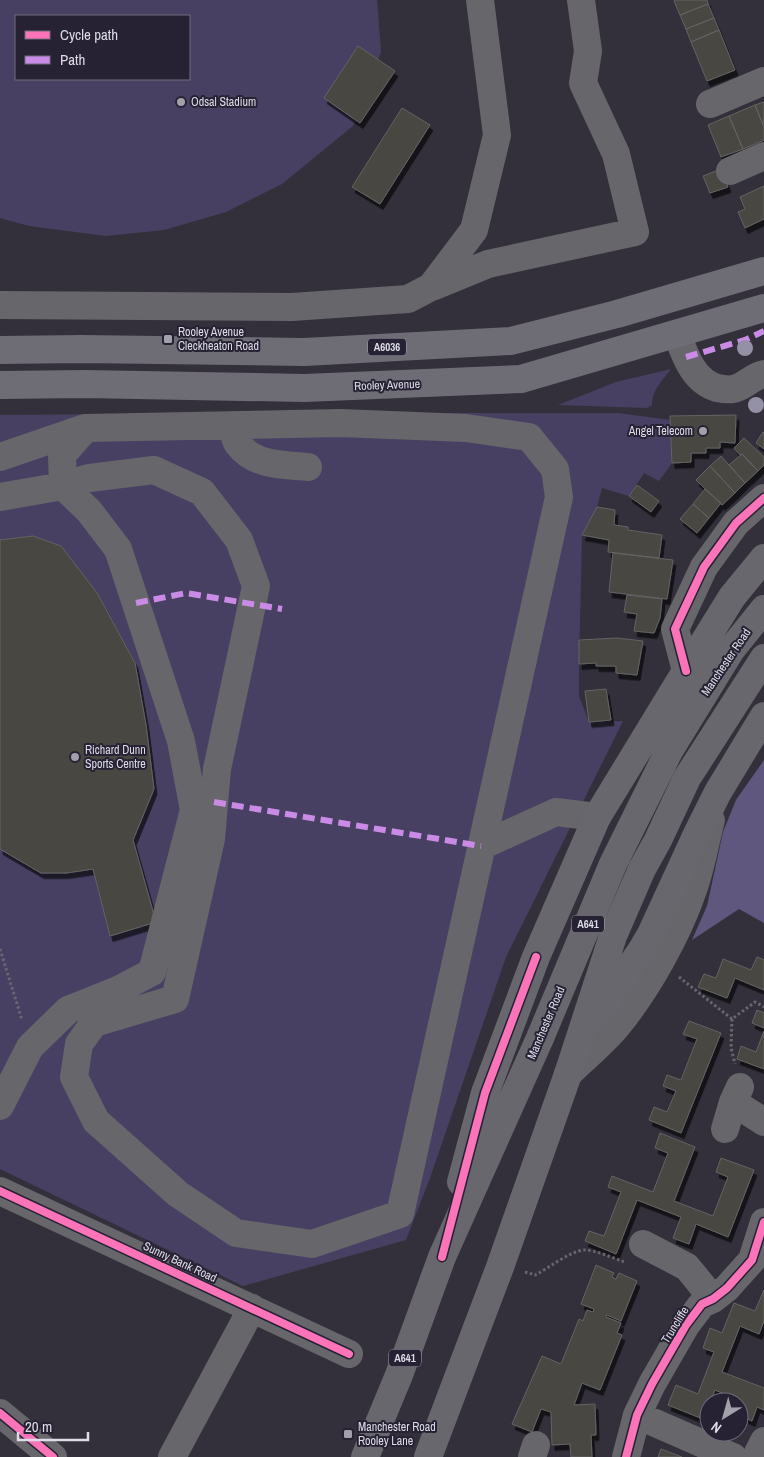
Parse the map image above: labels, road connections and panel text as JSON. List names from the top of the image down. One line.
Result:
{"streets":{"highway":["A6036","Rooley Avenue"],"main road":["Manchester Road","A641"],"street":["Sunny Bank Road","Truncliffe"]},"places":{"other":["Odsal Stadium","Angel Telecom","Richard Dunn Sports Centre"],"transit":["Rooley Avenue Cleckheaton Road","Manchester Road Rooley Lane"]},"legend":["Cycle path","Path"],"scale_bar":"20 m","north":"bottom left"}
